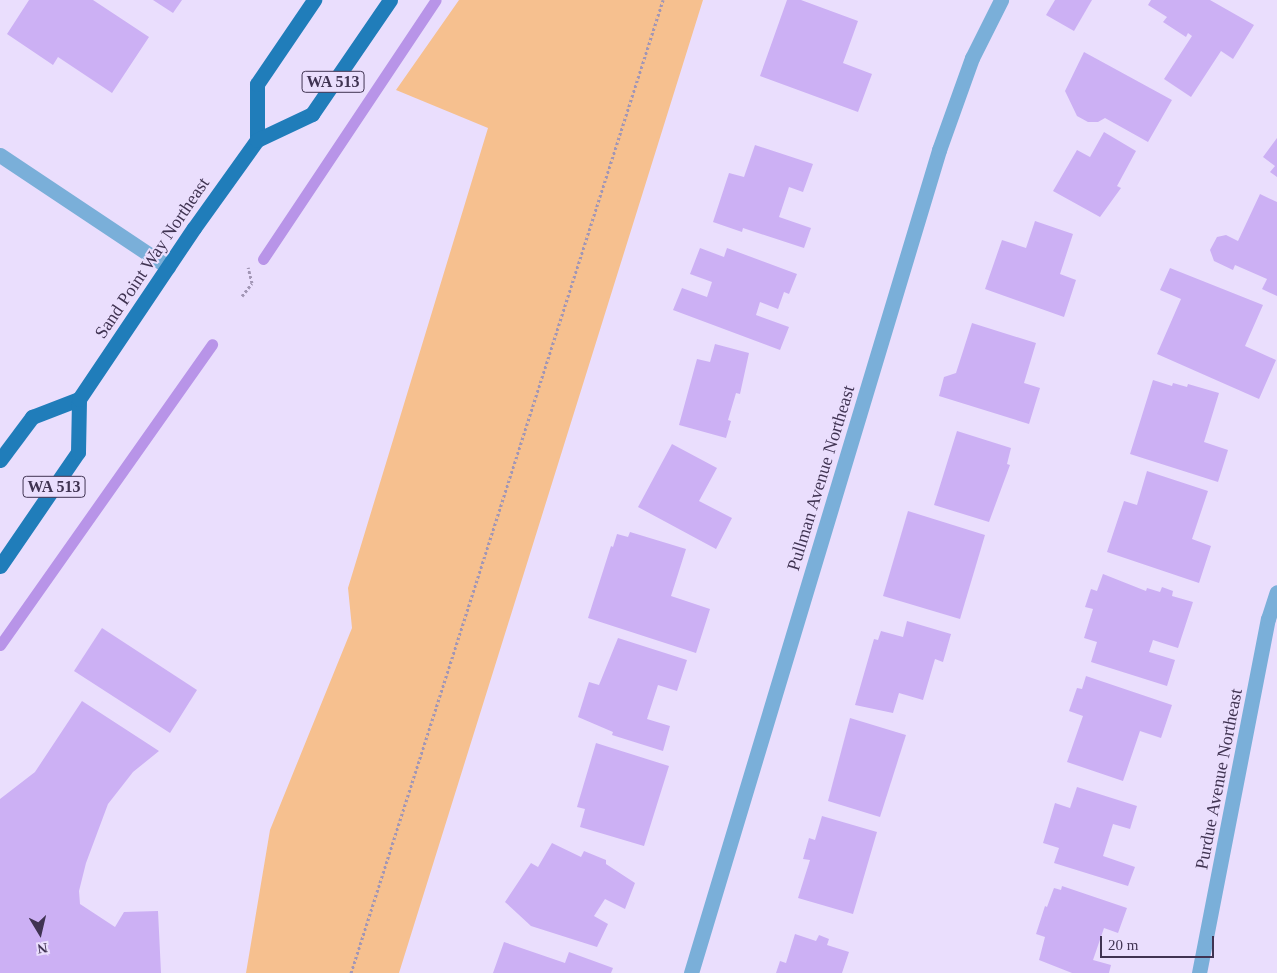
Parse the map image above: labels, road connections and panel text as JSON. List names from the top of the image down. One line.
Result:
{"streets":{"main road":["WA 513","Sand Point Way Northeast"],"street":["Pullman Avenue Northeast","Purdue Avenue Northeast"]},"crossings":[["WA 513","Sand Point Way Northeast"]],"scale_bar":"20 m","north":"bottom"}
